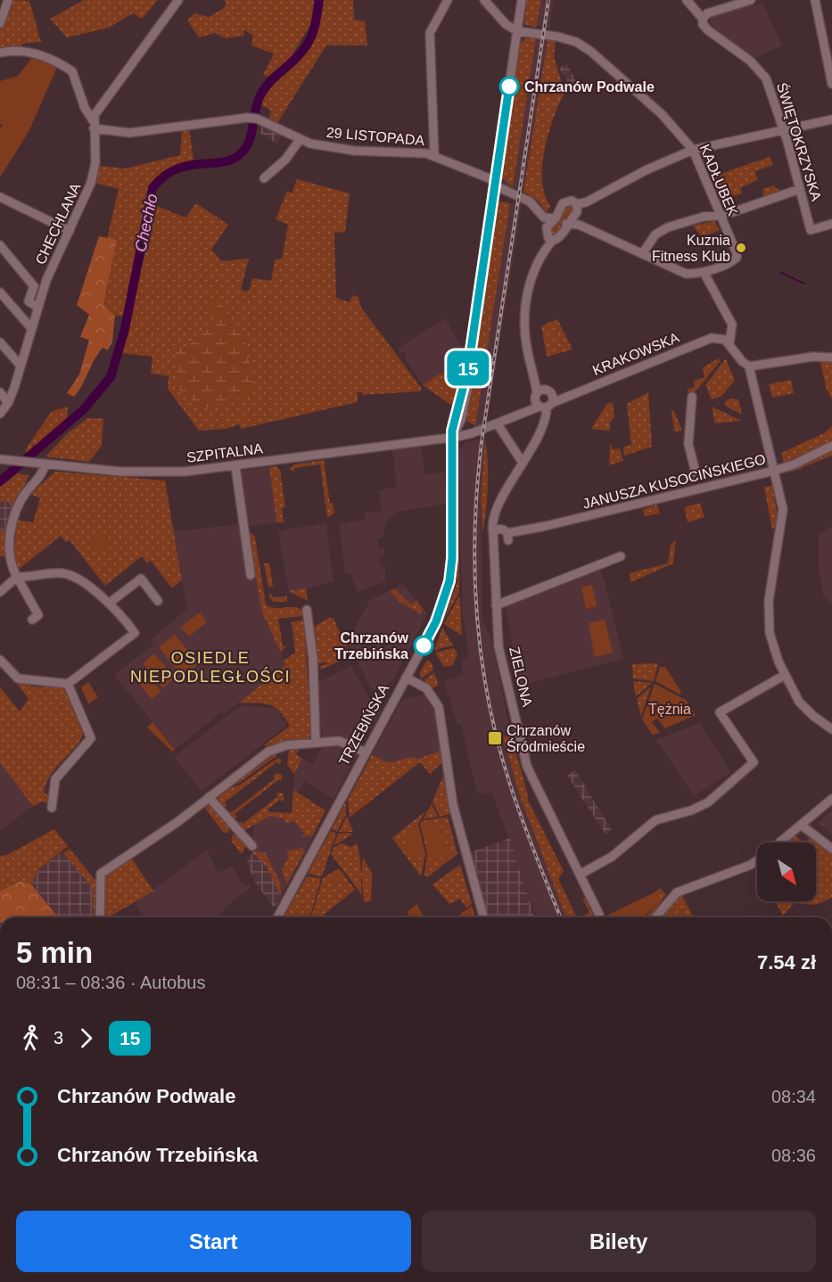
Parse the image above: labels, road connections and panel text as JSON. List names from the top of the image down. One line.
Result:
{"streets":{"street":["29 LISTOPADA","ŚWIĘTOKRZYSKA","KADŁUBEK","CHECHLANA","KRAKOWSKA","SZPITALNA","JANUSZA KUSOCIŃSKIEGO","ZIELONA","TRZEBIŃSKA"]},"crossings":[["29 LISTOPADA","CHECHLANA"],["KRAKOWSKA","SZPITALNA"],["KRAKOWSKA","TRZEBIŃSKA"],["SZPITALNA","TRZEBIŃSKA"],["JANUSZA KUSOCIŃSKIEGO","ZIELONA"]],"districts":["OSIEDLE NIEPODLEGŁOŚCI"],"water":["Chechło"],"parks":["Tężnia"],"places":{"other":["Chrzanów Podwale","Kuznia Fitness Klub","Chrzanów Trzebińska"],"transit":["Chrzanów Śródmieście"]},"lines":["bus line 15"],"north":"bottom right","page":{"on_map":"15","heading":["5 min","08:31 – 08:36 · Autobus","7.54 zł"],"legs":["3","15"],"list":[{"name":"Chrzanów Podwale","value":"08:34"},{"name":"Chrzanów Trzebińska","value":"08:36"}],"buttons":["Start","Bilety"]}}
